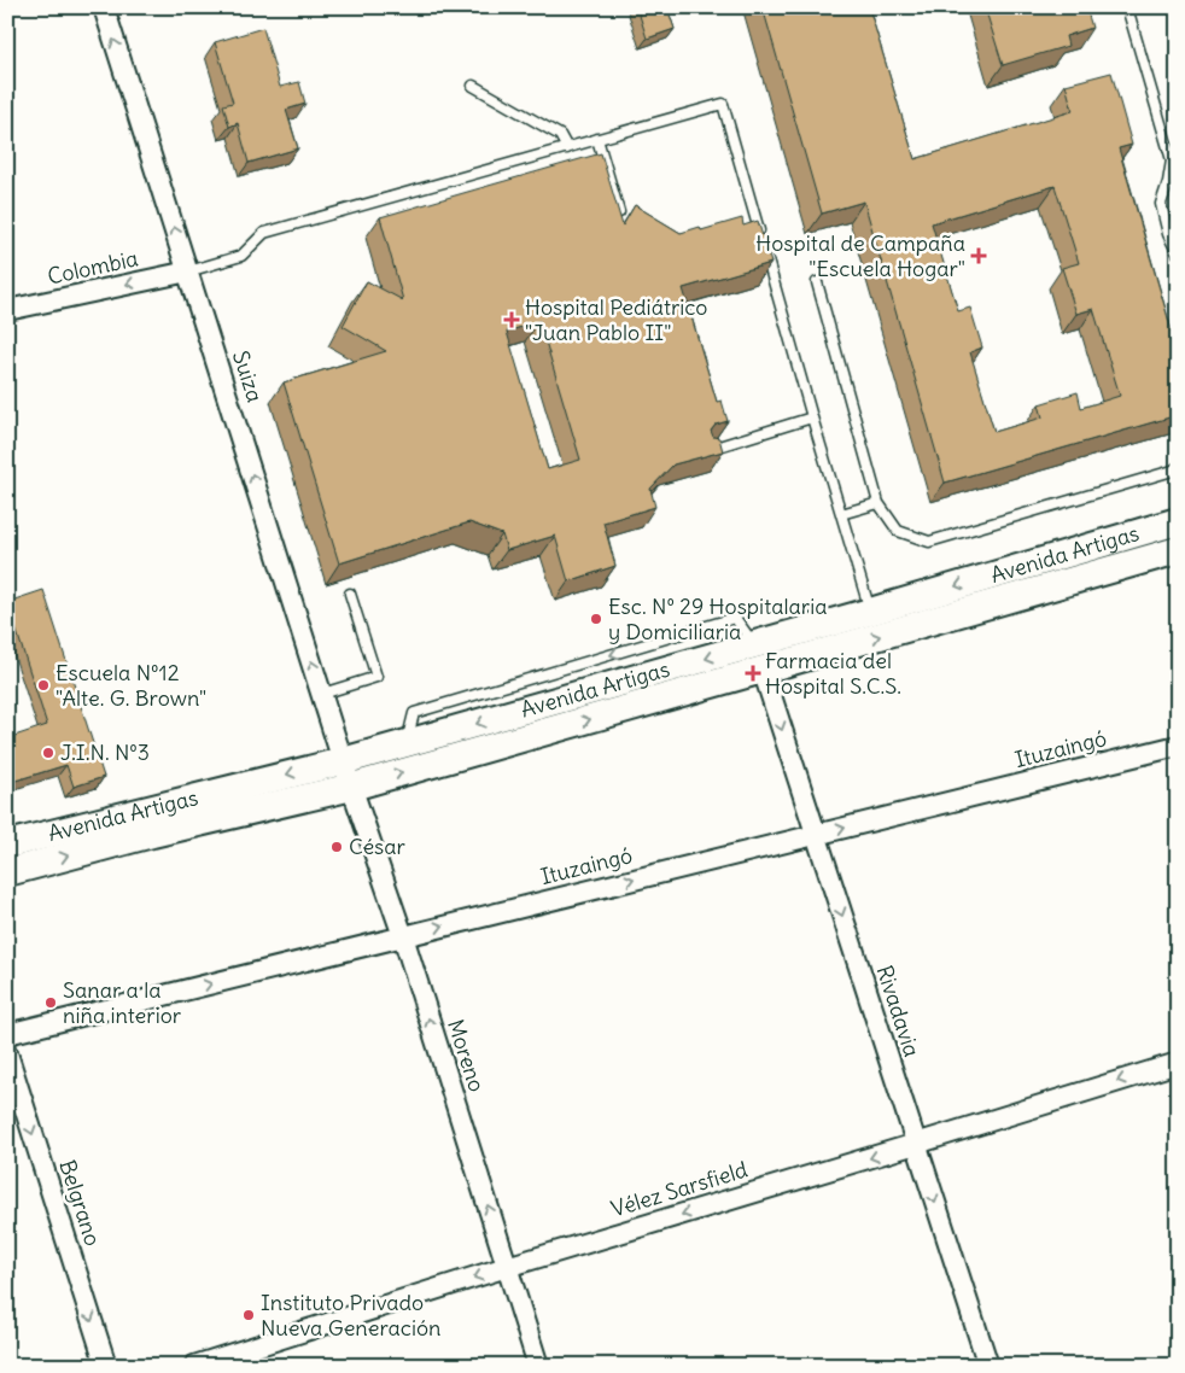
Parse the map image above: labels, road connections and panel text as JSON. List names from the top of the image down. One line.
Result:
{"streets":{"main road":["Avenida Artigas"],"street":["Colombia","Suiza","Ituzaingó","Rivadavia","Moreno","Vélez Sarsfield","Belgrano"]},"crossings":[["Colombia","Suiza"],["Suiza","Avenida Artigas"],["Suiza","Moreno"],["Avenida Artigas","Rivadavia"],["Avenida Artigas","Moreno"],["Ituzaingó","Rivadavia"],["Ituzaingó","Moreno"],["Rivadavia","Vélez Sarsfield"],["Moreno","Vélez Sarsfield"]],"one_way":["Colombia","Suiza","Ituzaingó","Rivadavia","Moreno","Vélez Sarsfield","Belgrano"],"places":{"health":["Hospital de Campaña \"Escuela Hogar\"","Hospital Pediátrico \"Juan Pablo II\"","Farmacia del Hospital S.C.S."],"other":["Esc. Nº 29 Hospitalaria y Domiciliaria","Escuela Nº12 \"Alte. G. Brown\"","J.I.N. Nº3","César","Sanar a la niña interior","Instituto Privado Nueva Generación"]}}
